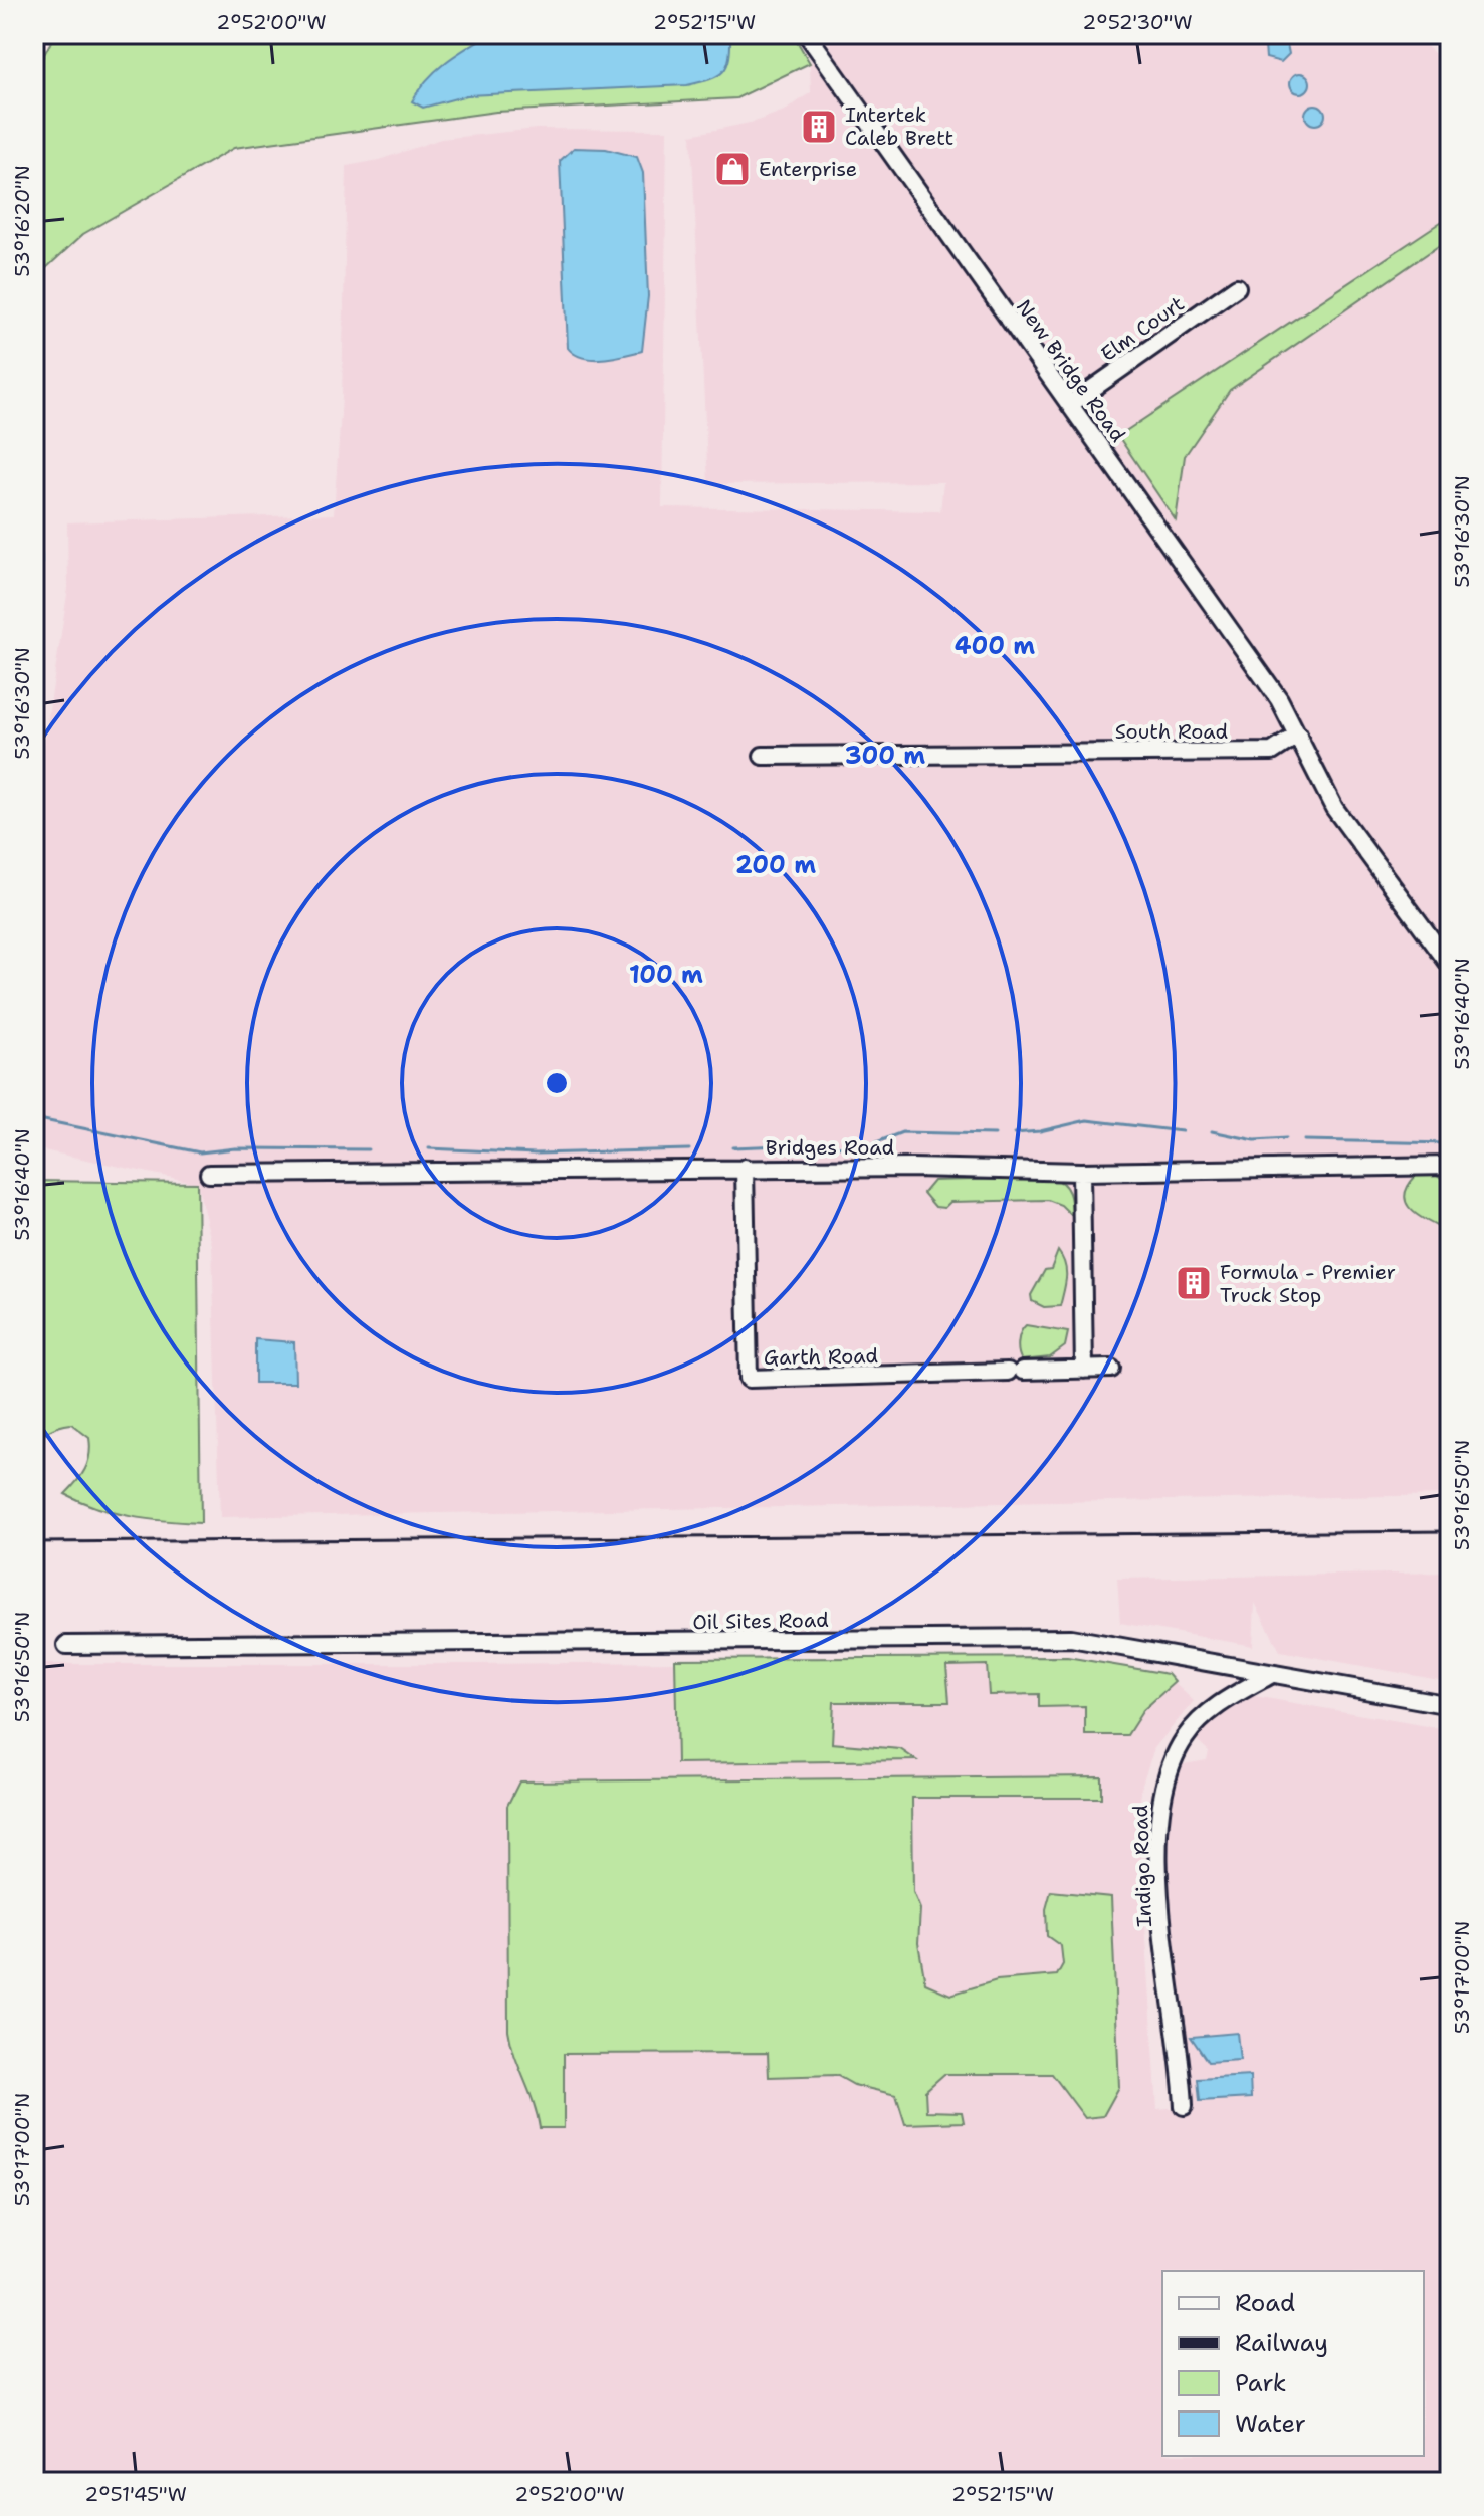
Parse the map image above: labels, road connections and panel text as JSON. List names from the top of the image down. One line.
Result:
{"streets":{"street":["Elm Court","New Bridge Road","South Road","Bridges Road","Garth Road","Oil Sites Road","Indigo Road"]},"crossings":[["Elm Court","New Bridge Road"],["New Bridge Road","South Road"],["Bridges Road","Garth Road"],["Oil Sites Road","Indigo Road"]],"places":{"building":["Intertek Caleb Brett","Formula - Premier Truck Stop"],"shop":["Enterprise"]},"legend":["Road","Railway","Park","Water"],"coordinates":["2°52'00\"W","2°52'15\"W","2°52'30\"W","53°16'20\"N","53°16'30\"N","53°16'40\"N","53°16'50\"N","53°17'00\"N","2°51'45\"W"],"rings":["400 m","300 m","200 m","100 m"]}
